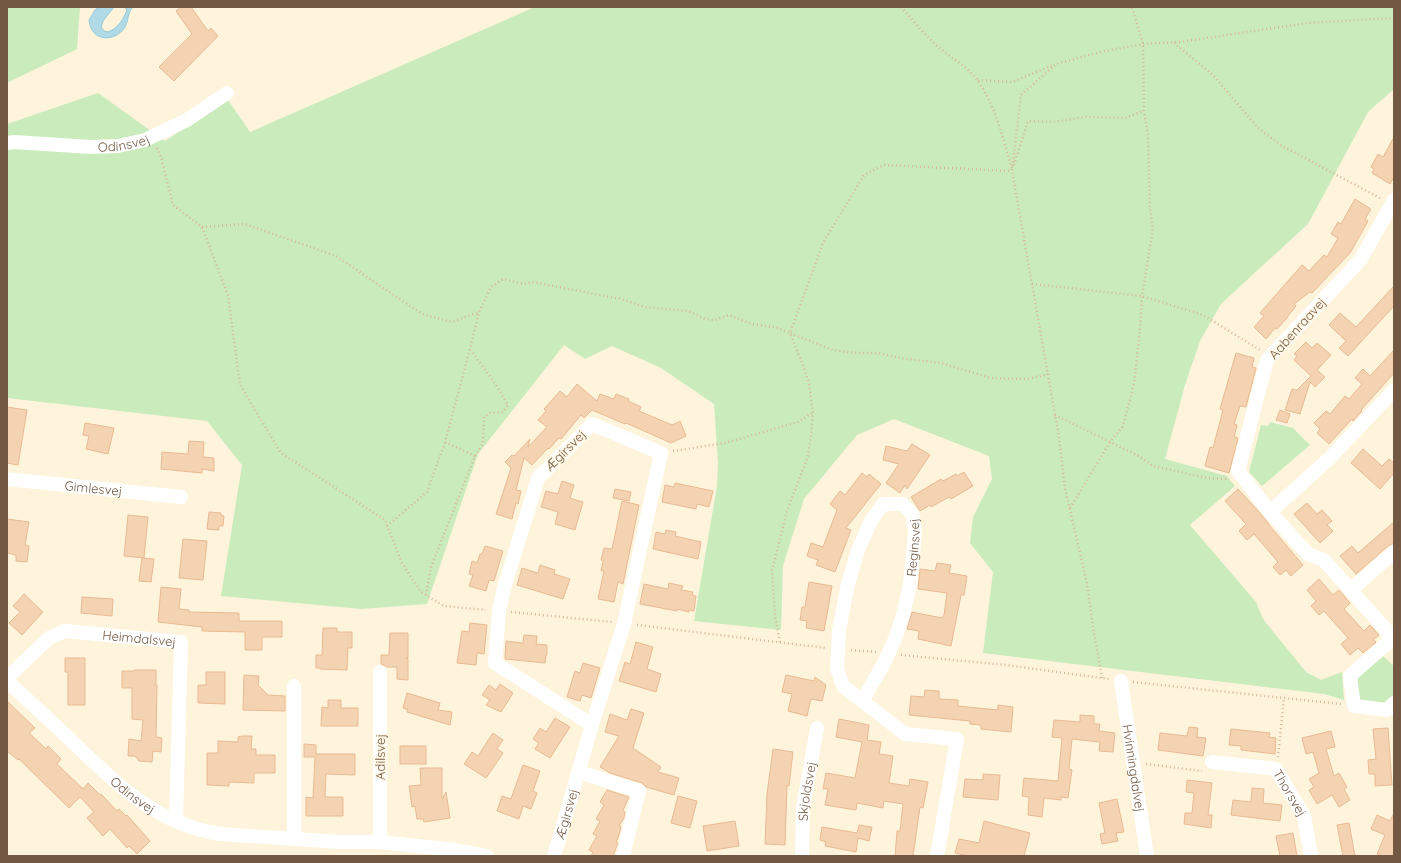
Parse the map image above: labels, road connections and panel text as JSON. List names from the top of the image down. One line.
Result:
{"streets":{"street":["Odinsvej","Aabenraavej","Ægirsvej","Gimlesvej","Reginsvej","Heimdalsvej","Adilsvej","Hvinningdalvej","Skjoldsvej","Thorsvej"]},"crossings":[["Odinsvej","Heimdalsvej"],["Odinsvej","Adilsvej"]]}
